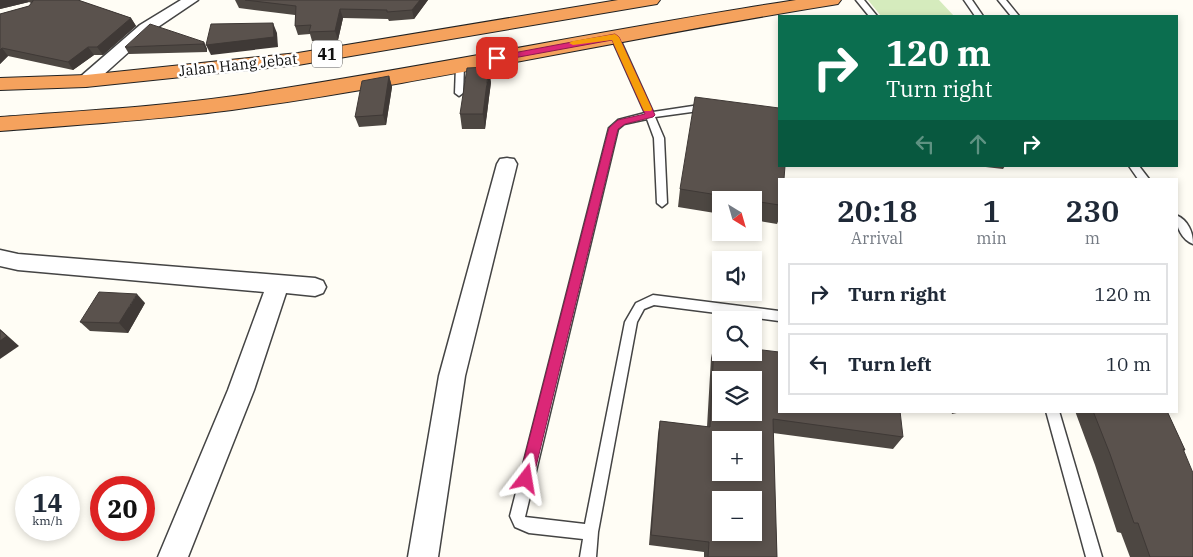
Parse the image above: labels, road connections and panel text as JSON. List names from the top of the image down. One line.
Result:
{"streets":{"highway":["41","Jalan Hang Jebat"]},"north":"bottom right","page":{"turn":["120 m","Turn right"],"eta":["20:18","Arrival","1","min","230","m"],"map_buttons":["+","−"],"list":[{"name":"Turn right","value":"120 m"},{"name":"Turn left","value":"10 m"}],"speed":"14 km/h","limit":"20"}}
